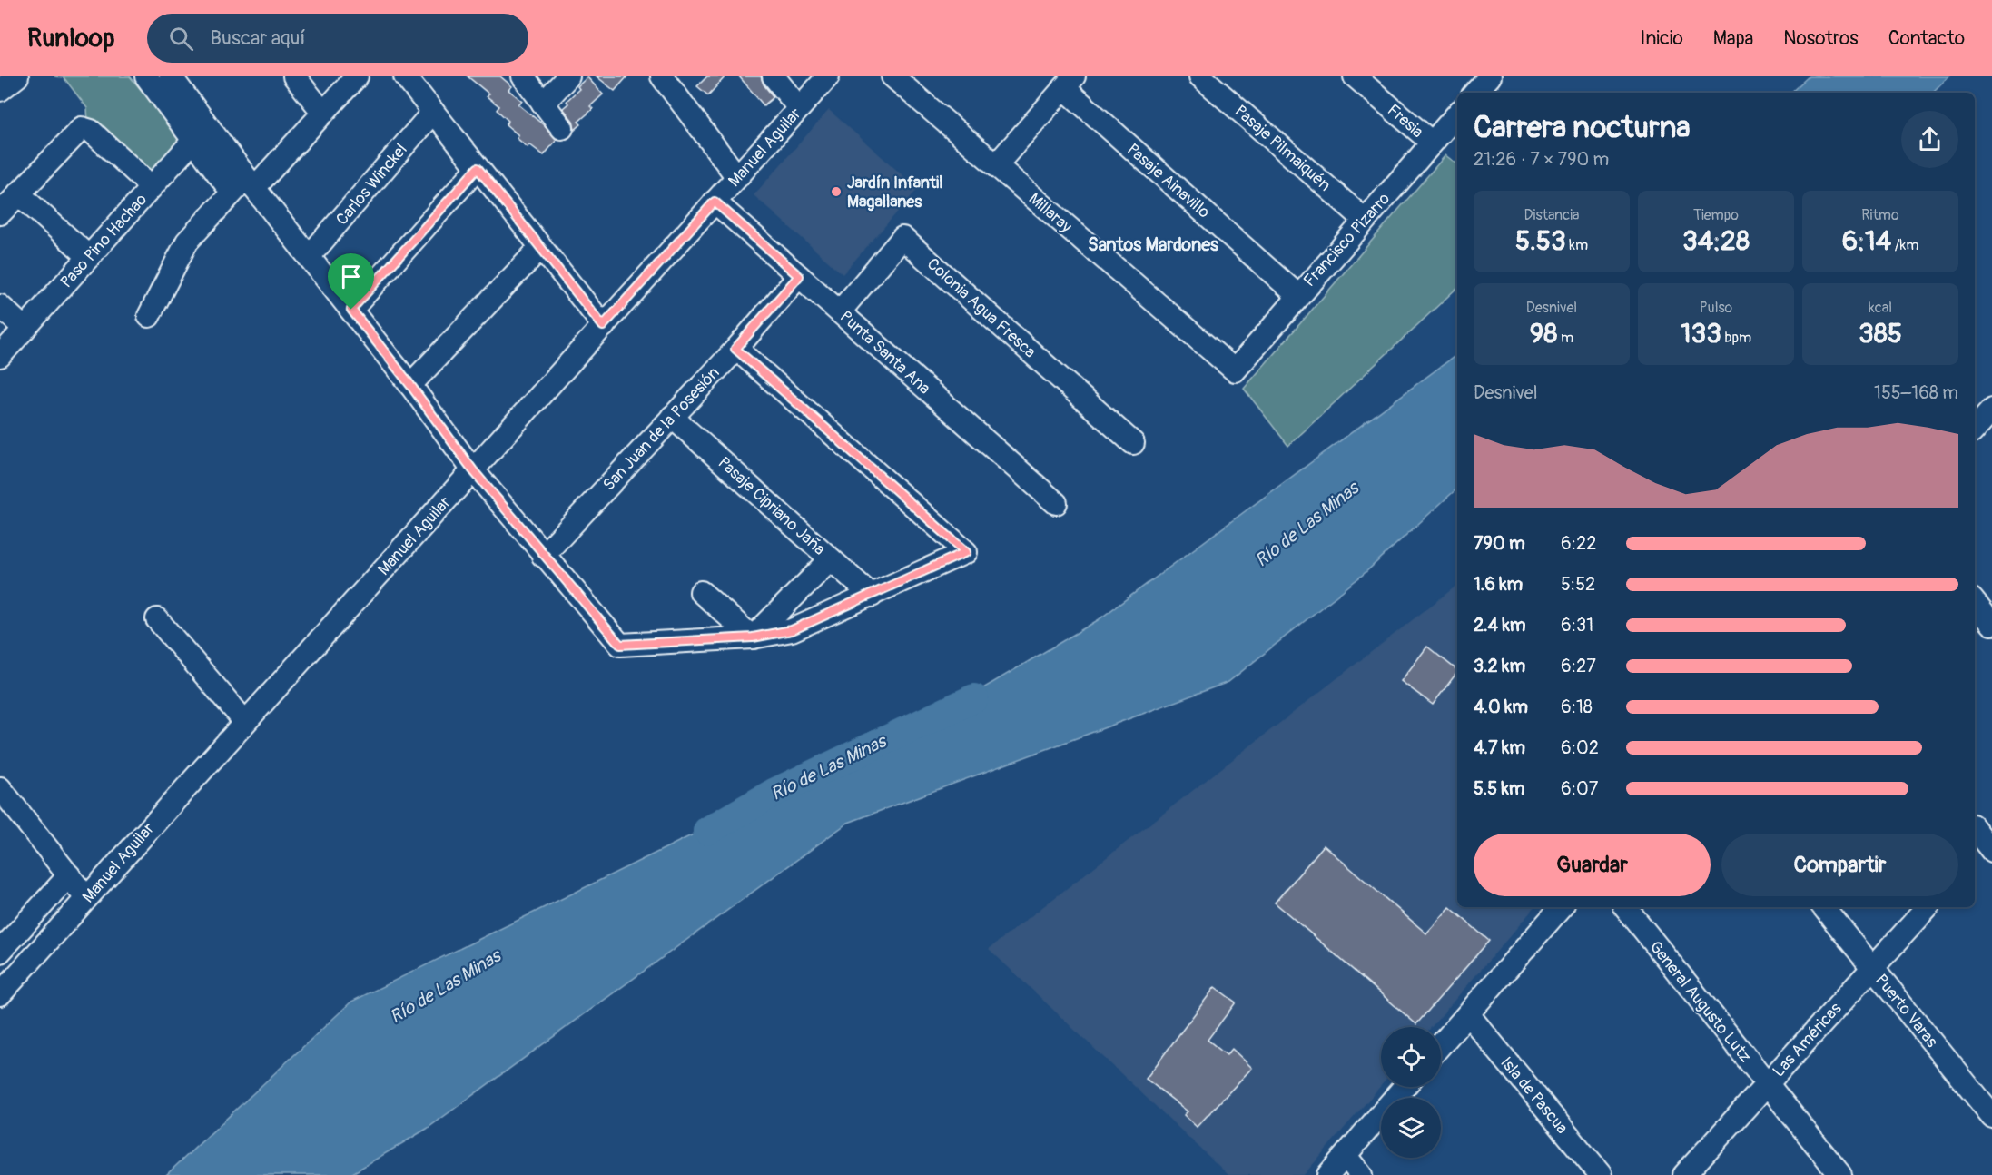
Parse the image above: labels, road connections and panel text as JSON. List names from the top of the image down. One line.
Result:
{"streets":{"street":["Fresia","Manuel Aguilar","Pasaje Pilmaiquén","Pasaje Ainavillo","Carlos Winckel","Millaray","Francisco Pizarro","Paso Pino Hachao","Colonia Agua Fresca","Punta Santa Ana","San Juan de la Posesión","Pasaje Cipriano Jaña","General Augusto Lutz","Puerto Varas","Las Américas","Isla de Pascua"]},"crossings":[["Fresia","Francisco Pizarro"],["Manuel Aguilar","Punta Santa Ana"],["Pasaje Pilmaiquén","Francisco Pizarro"],["Pasaje Ainavillo","Francisco Pizarro"],["Millaray","Francisco Pizarro"],["Colonia Agua Fresca","Punta Santa Ana"],["Punta Santa Ana","San Juan de la Posesión"],["San Juan de la Posesión","Pasaje Cipriano Jaña"],["General Augusto Lutz","Las Américas"],["Puerto Varas","Las Américas"]],"districts":["Santos Mardones"],"water":["Río de Las Minas"],"places":["Jardín Infantil Magallanes"],"page":{"header":"Runloop","search":"Buscar aquí","nav":["Inicio","Mapa","Nosotros","Contacto"],"heading":["Carrera nocturna","21:26 · 7 × 790 m"],"stats":[["Distancia","5.53 km"],["Tiempo","34:28"],["Ritmo","6:14 /km"],["Desnivel","98 m"],["Pulso","133 bpm"],["kcal","385"]],"chart":["Desnivel","155–168 m"],"list":[{"name":"790 m","note":"6:22"},{"name":"1.6 km","note":"5:52"},{"name":"2.4 km","note":"6:31"},{"name":"3.2 km","note":"6:27"},{"name":"4.0 km","note":"6:18"},{"name":"4.7 km","note":"6:02"},{"name":"5.5 km","note":"6:07"}],"buttons":["Guardar","Compartir"]}}
